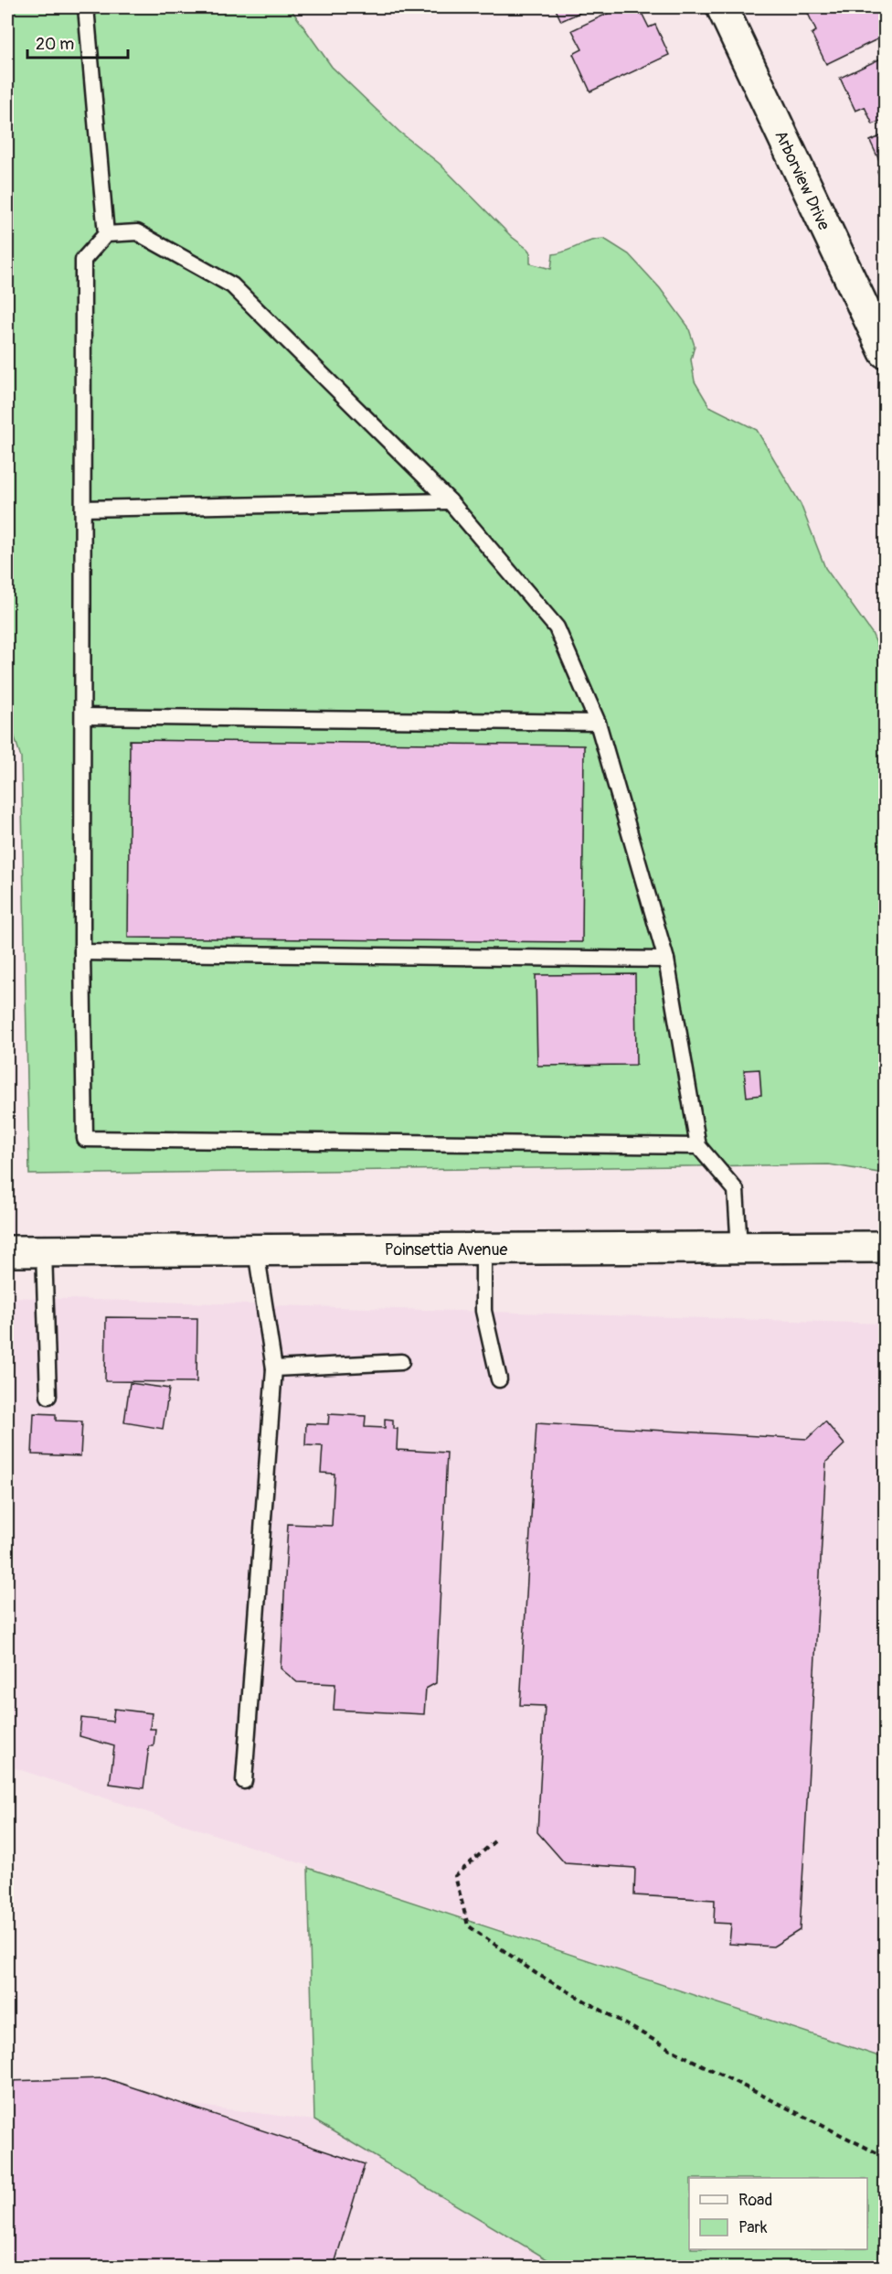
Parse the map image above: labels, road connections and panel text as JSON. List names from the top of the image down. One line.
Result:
{"streets":{"main road":["Arborview Drive","Poinsettia Avenue"]},"legend":["Road","Park"],"scale_bar":"20 m"}
